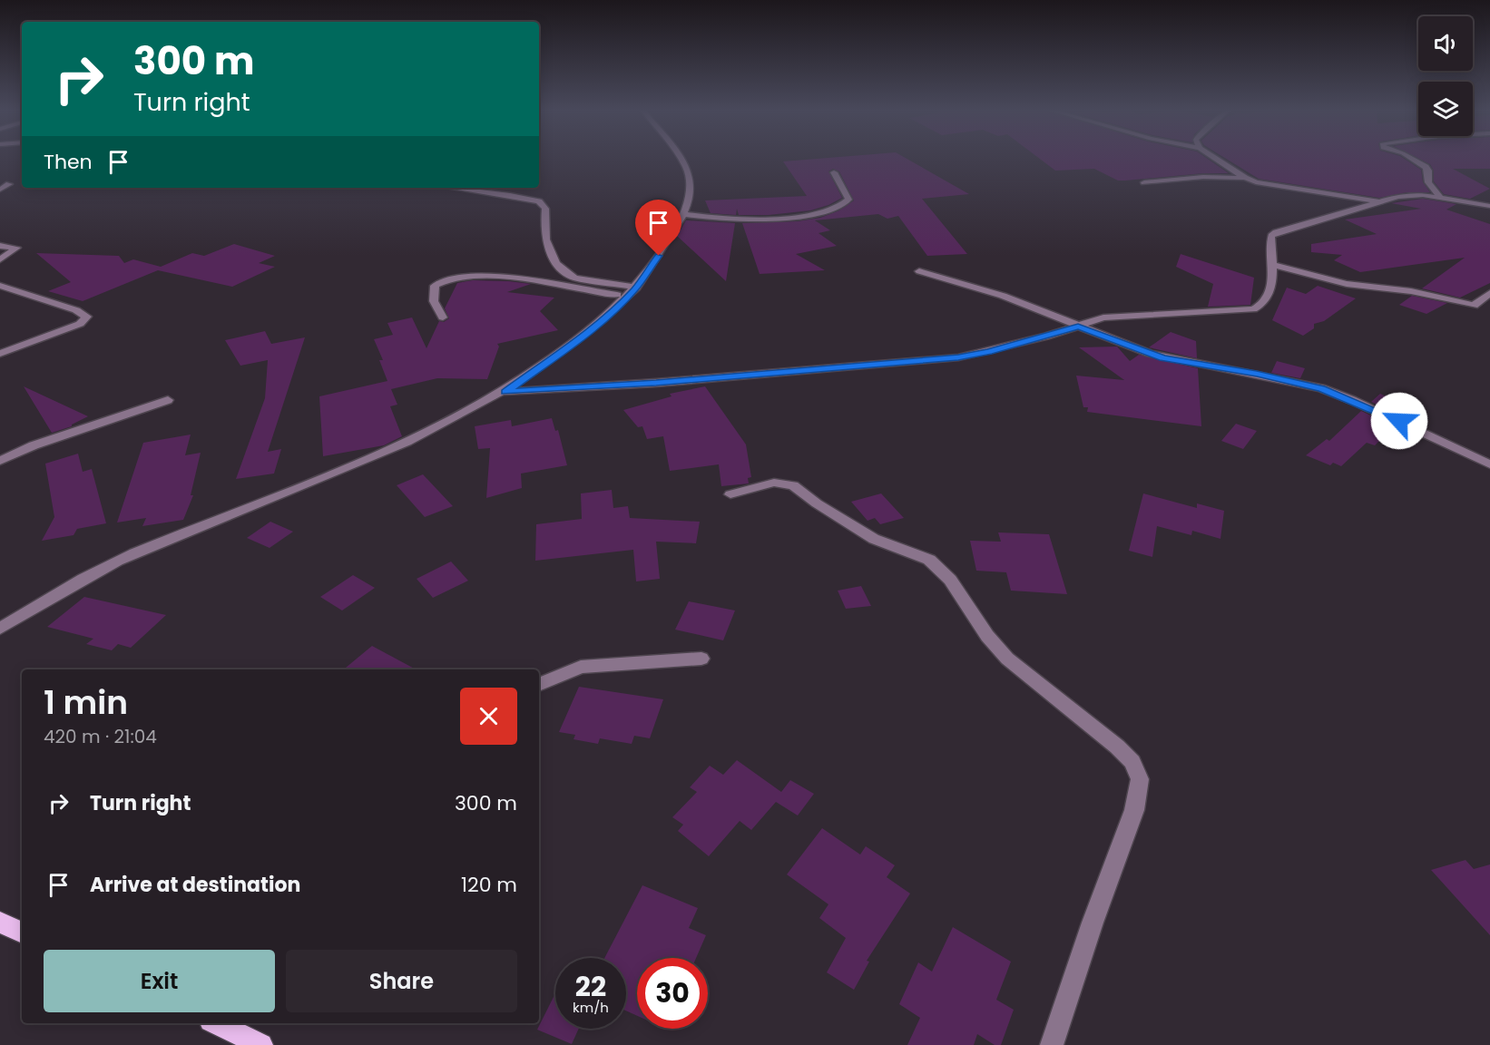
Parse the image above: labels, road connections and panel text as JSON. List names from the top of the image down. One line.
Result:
{"page":{"turn":["300 m","Turn right"],"then":"Then","heading":["1 min","420 m · 21:04"],"list":[{"name":"Turn right","value":"300 m"},{"name":"Arrive at destination","value":"120 m"}],"buttons":["Exit","Share"],"speed":"22 km/h","limit":"30"}}
